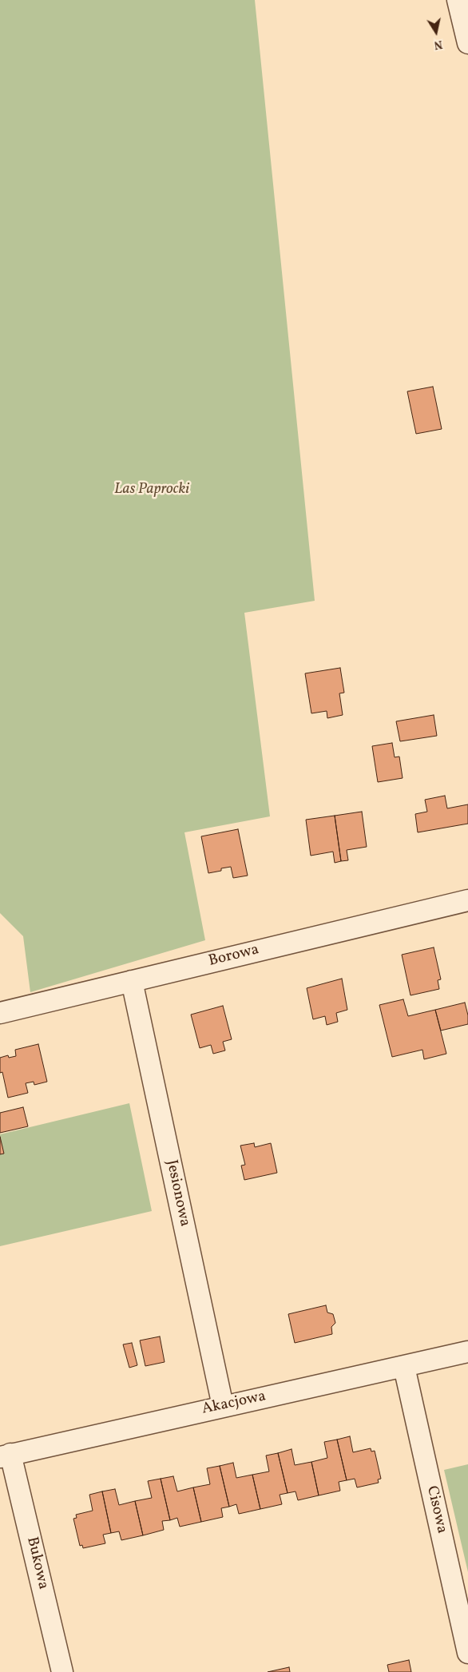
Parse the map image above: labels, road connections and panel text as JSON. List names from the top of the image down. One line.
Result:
{"streets":{"street":["Borowa","Jesionowa","Akacjowa","Cisowa","Bukowa"]},"crossings":[["Borowa","Jesionowa"],["Jesionowa","Akacjowa"],["Akacjowa","Cisowa"],["Akacjowa","Bukowa"]],"parks":["Las Paprocki"],"north":"bottom"}
